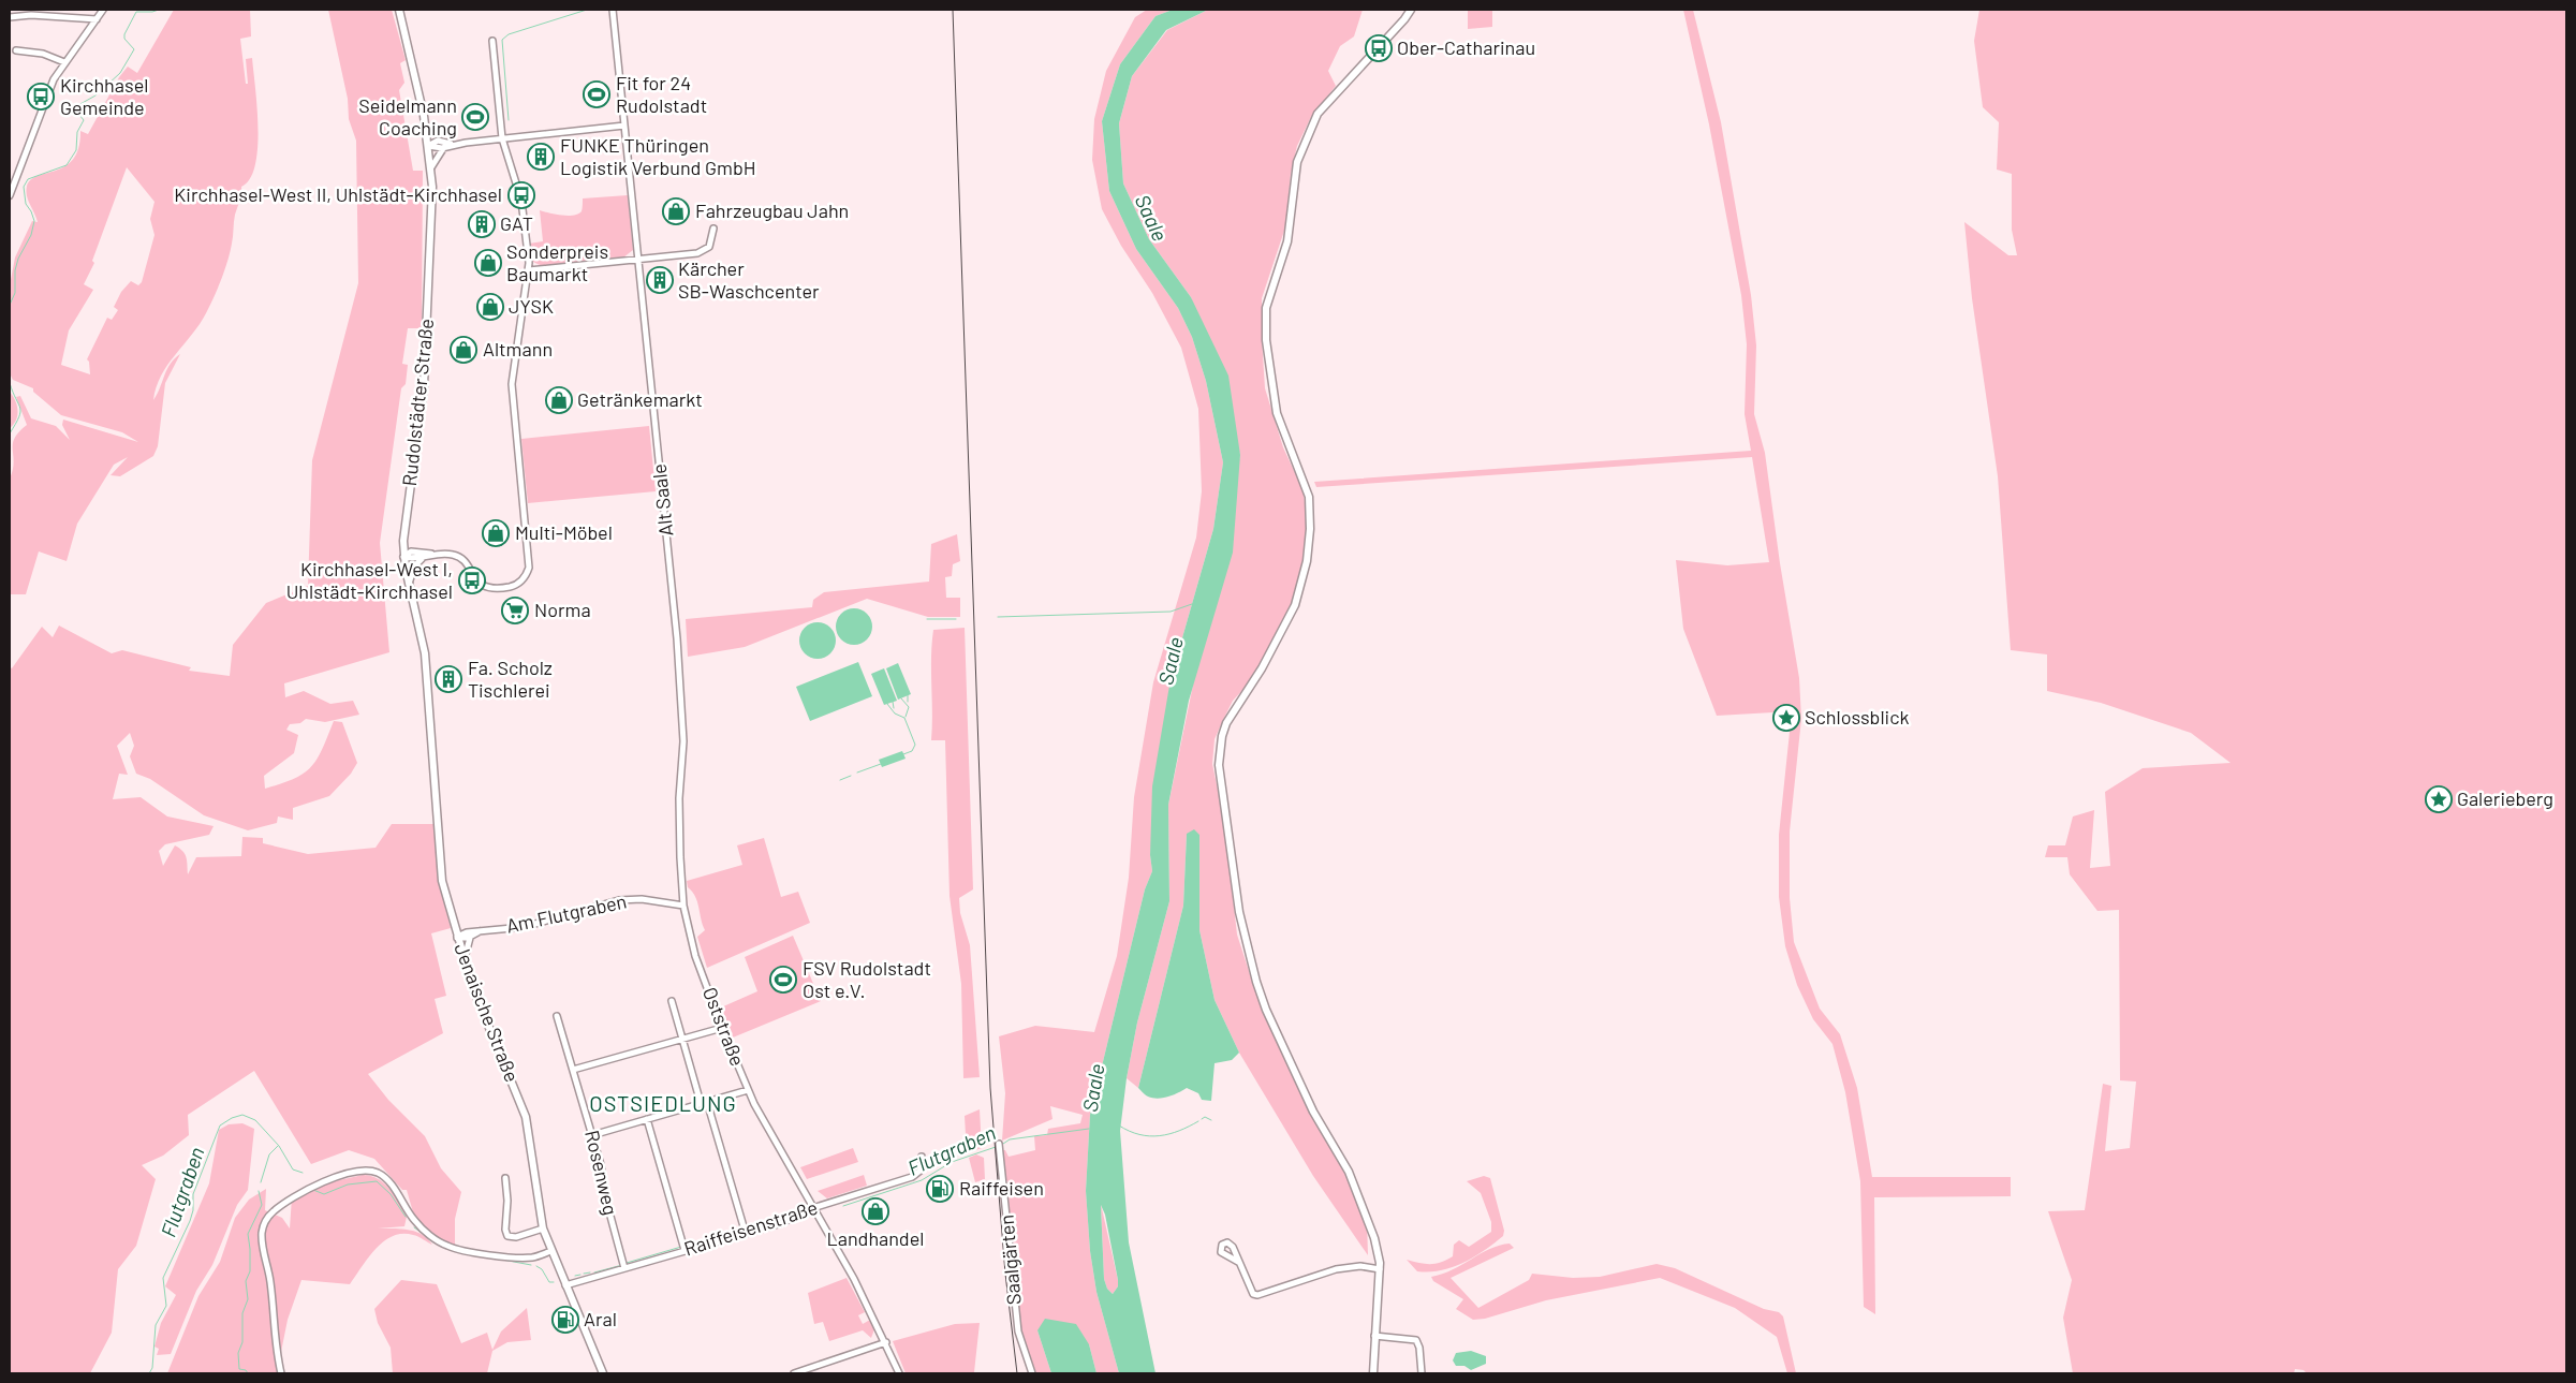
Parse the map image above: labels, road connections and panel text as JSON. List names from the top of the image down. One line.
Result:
{"streets":{"main road":["Rudolstädter Straße","Jenaische Straße"],"street":["Alt Saale","Am Flutgraben","Oststraße","Rosenweg","Raiffeisenstraße","Saalgärten"]},"crossings":[["Rudolstädter Straße","Jenaische Straße"],["Alt Saale","Oststraße"],["Am Flutgraben","Jenaische Straße"],["Am Flutgraben","Oststraße"],["Jenaische Straße","Raiffeisenstraße"],["Oststraße","Raiffeisenstraße"],["Rosenweg","Raiffeisenstraße"]],"districts":["OSTSIEDLUNG"],"water":["Saale","Flutgraben"],"places":{"bus stop":["Ober-Catharinau","Kirchhasel Gemeinde","Kirchhasel-West II, Uhlstädt-Kirchhasel","Kirchhasel-West I, Uhlstädt-Kirchhasel"],"sports":["Fit for 24 Rudolstadt","Seidelmann Coaching","FSV Rudolstadt Ost e.V."],"building":["FUNKE Thüringen Logistik Verbund GmbH","GAT","Kärcher SB-Waschcenter","Fa. Scholz Tischlerei"],"shop":["Fahrzeugbau Jahn","Sonderpreis Baumarkt","JYSK","Altmann","Getränkemarkt","Multi-Möbel","Landhandel"],"supermarket":["Norma"],"place":["Schlossblick","Galerieberg"],"fuel station":["Raiffeisen","Aral"]}}
